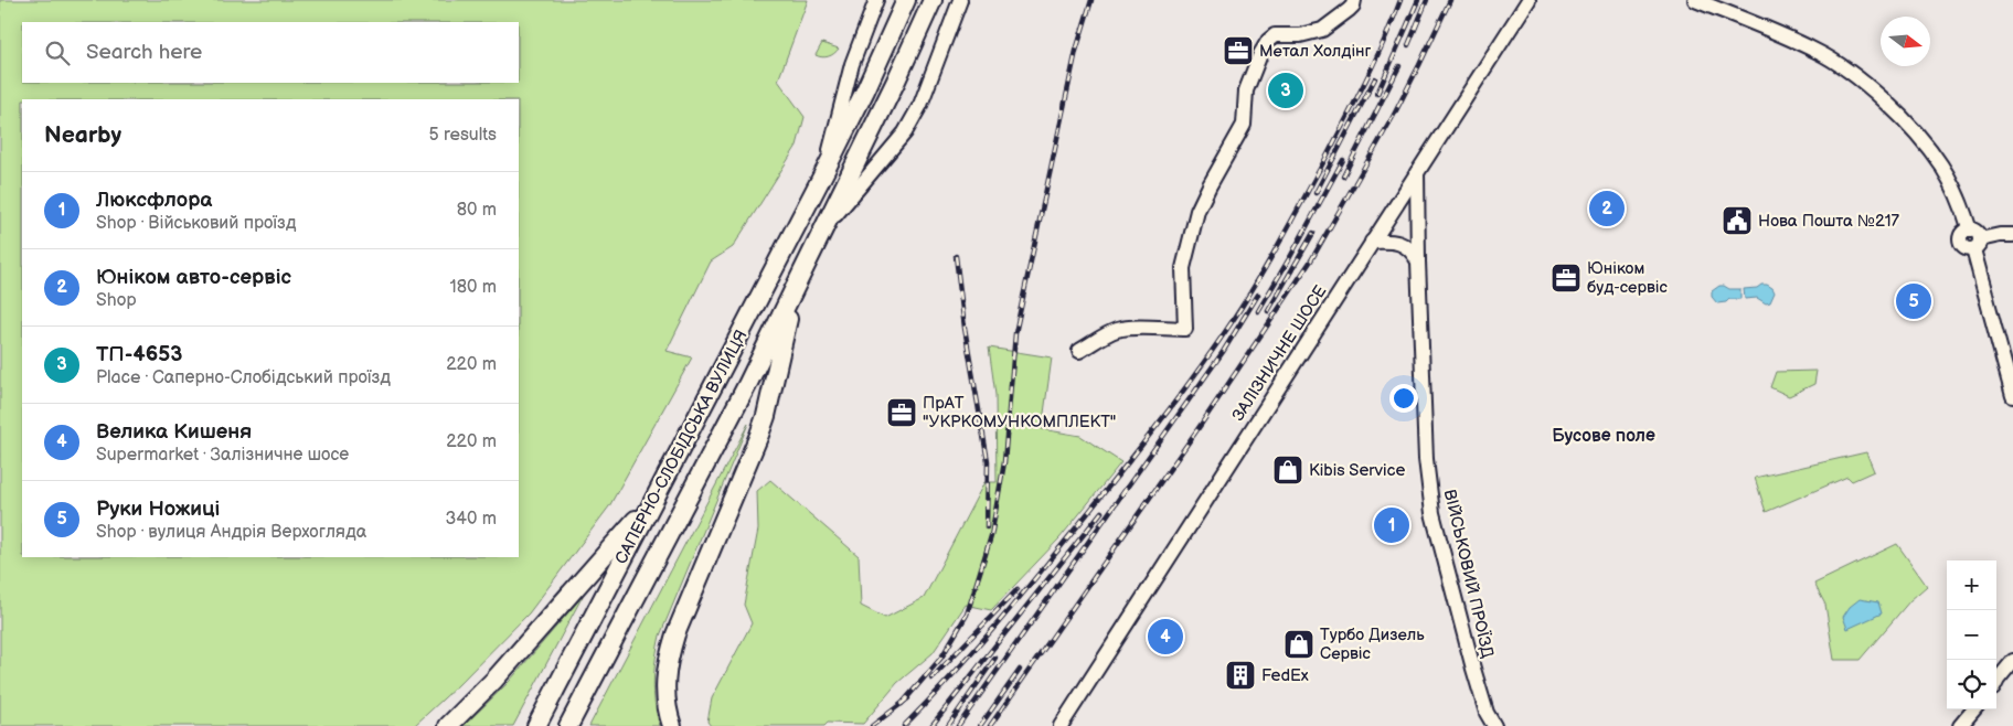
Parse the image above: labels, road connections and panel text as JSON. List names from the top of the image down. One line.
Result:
{"streets":{"main road":["САПЕРНО-СЛОБІДСЬКА ВУЛИЦЯ"],"street":["ЗАЛІЗНИЧНЕ ШОСЕ","ВІЙСЬКОВИЙ ПРОЇЗД"]},"crossings":[["ЗАЛІЗНИЧНЕ ШОСЕ","ВІЙСЬКОВИЙ ПРОЇЗД"]],"districts":["Бусове поле"],"places":{"office":["Метал Холдінг","Юніком буд-сервіс","ПрАТ \"УКРКОМУНКОМПЛЕКТ\""],"public building":["Нова Пошта №217"],"shop":["Kibis Service","Турбо Дизель Сервіс"],"building":["FedEx"]},"north":"right","page":{"search":"Search here","pins":["3","2","5","1","4"],"heading":["Nearby","5 results"],"list":[{"mark":"1","name":"Люксфлора","note":"Shop · Військовий проїзд","value":"80 m"},{"mark":"2","name":"Юніком авто-сервіс","note":"Shop","value":"180 m"},{"mark":"3","name":"ТП-4653","note":"Place · Саперно-Слобідський проїзд","value":"220 m"},{"mark":"4","name":"Велика Кишеня","note":"Supermarket · Залізничне шосе","value":"220 m"},{"mark":"5","name":"Руки Ножиці","note":"Shop · вулиця Андрія Верхогляда","value":"340 m"}],"map_buttons":["+","−"]}}
